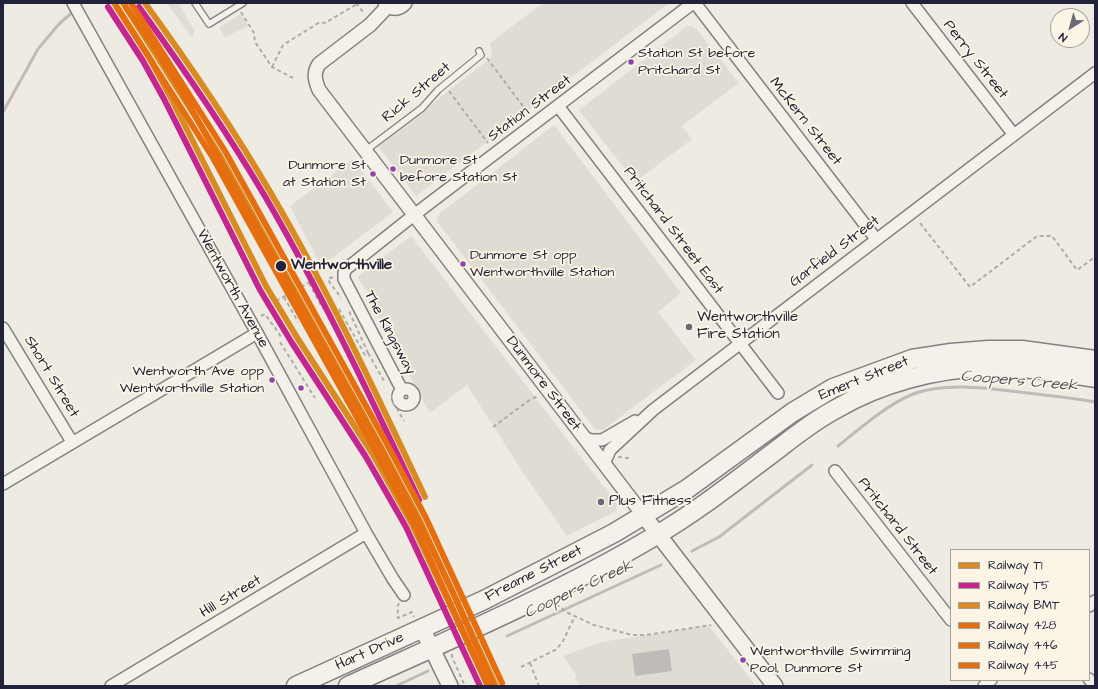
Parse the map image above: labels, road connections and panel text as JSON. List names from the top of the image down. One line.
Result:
{"streets":{"highway":["Emert Street","Freame Street","Hart Drive"],"main road":["Dunmore Street"],"street":["Perry Street","Station Street","McKern Street","Pritchard Street East","Garfield Street","Wentworth Avenue","The Kingsway","Short Street","Pritchard Street","Hill Street"],"lane":["Rick Street"]},"crossings":[["Perry Street","Garfield Street"],["Rick Street","Dunmore Street"],["Station Street","McKern Street"],["Station Street","Pritchard Street East"],["Station Street","The Kingsway"],["Station Street","Dunmore Street"],["McKern Street","Garfield Street"],["Pritchard Street East","Garfield Street"],["Garfield Street","Dunmore Street"],["Wentworth Avenue","Hill Street"],["Emert Street","Dunmore Street"],["Emert Street","Freame Street"],["Dunmore Street","Freame Street"],["Freame Street","Hart Drive"]],"water":["Coopers Creek"],"places":["Station St before Pritchard St","Dunmore St before Station St","Dunmore St at Station St","Dunmore St opp Wentworthville Station","Wentworthville","Wentworthville Fire Station","Wentworth Ave opp Wentworthville Station","Plus Fitness","Wentworthville Swimming Pool, Dunmore St"],"lines":["rail line T1","rail line BMT","rail line 446","rail line T5","rail line 428","rail line 445"],"legend":["Railway T1","Railway T5","Railway BMT","Railway 428","Railway 446","Railway 445"],"north":"bottom left"}
